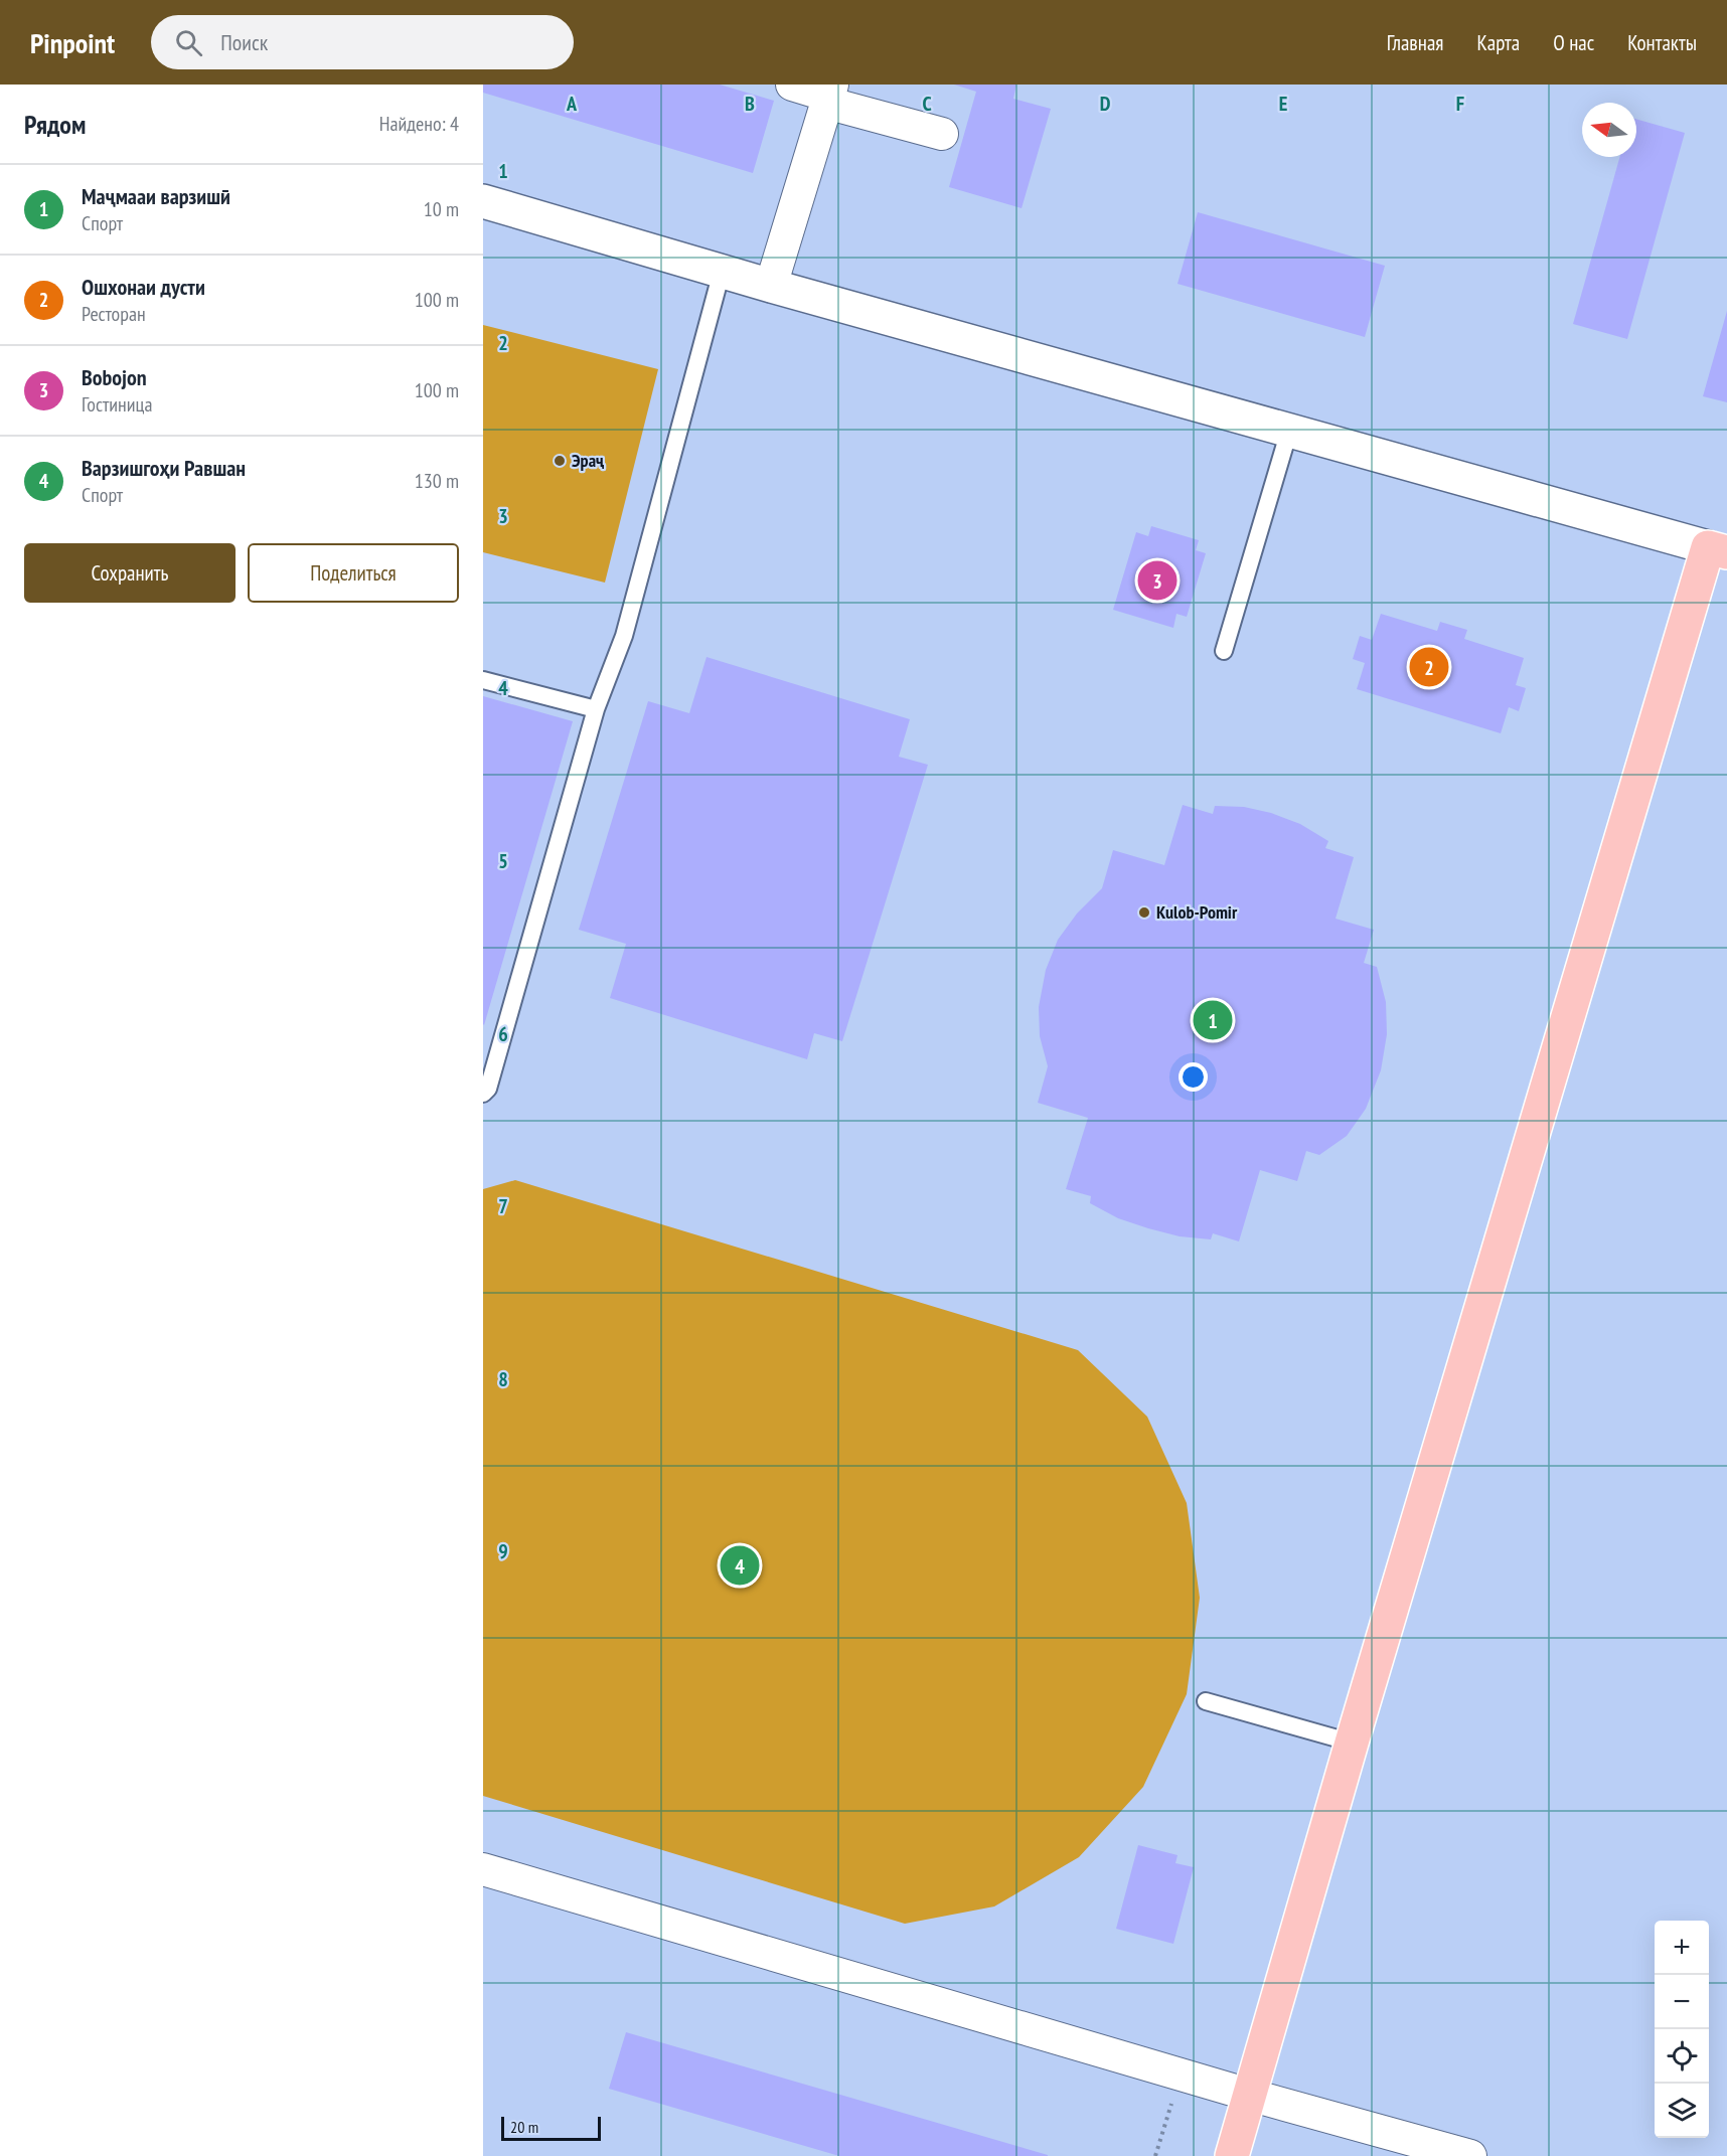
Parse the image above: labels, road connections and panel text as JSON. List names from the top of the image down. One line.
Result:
{"places":["Эраҷ","Kulob-Pomir"],"scale_bar":"20 m","north":"left","page":{"header":"Pinpoint","search":"Поиск","nav":["Главная","Карта","О нас","Контакты"],"heading":["Рядом","Найдено: 4"],"list":[{"mark":"1","name":"Маҷмааи варзишӣ","note":"Спорт","value":"10 m"},{"mark":"2","name":"Ошхонаи дусти","note":"Ресторан","value":"100 m"},{"mark":"3","name":"Bobojon","note":"Гостиница","value":"100 m"},{"mark":"4","name":"Варзишгоҳи Равшан","note":"Спорт","value":"130 m"}],"buttons":["Сохранить","Поделиться"],"pins":["3","2","1","4"],"map_buttons":["+","−"],"scale":"20 m"},"grid":{"columns":["A","B","C","D","E","F"],"rows":["1","2","3","4","5","6","7","8","9"]}}
